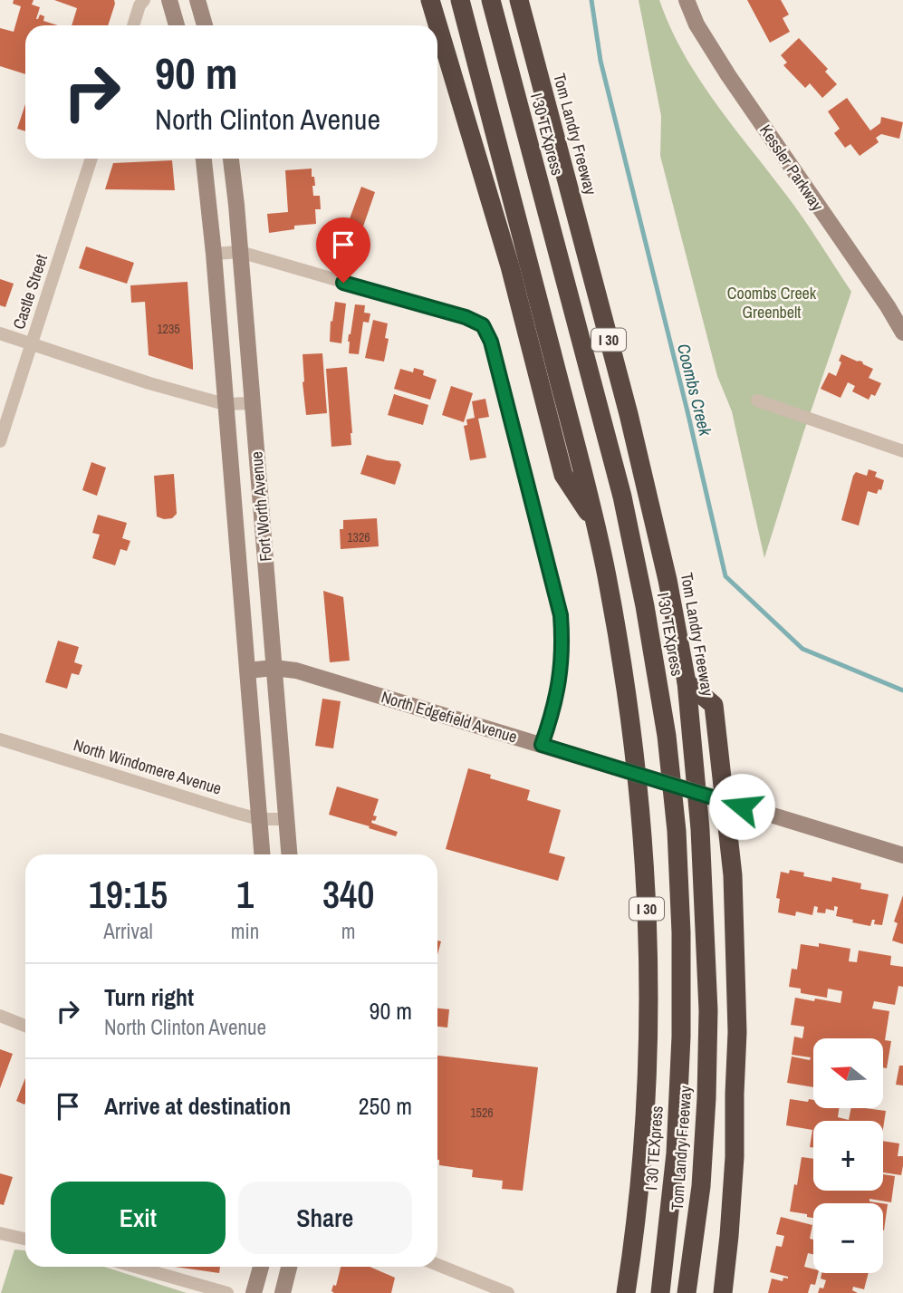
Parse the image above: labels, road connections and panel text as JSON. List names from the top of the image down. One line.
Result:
{"streets":{"highway":["I 30 TEXpress","Tom Landry Freeway","I 30"],"main road":["Kessler Parkway","Fort Worth Avenue","North Edgefield Avenue"],"street":["Castle Street","North Windomere Avenue"]},"crossings":[["Fort Worth Avenue","North Edgefield Avenue"],["Fort Worth Avenue","North Windomere Avenue"]],"water":["Coombs Creek"],"parks":["Coombs Creek Greenbelt"],"house_numbers":["1235","1326","1526"],"north":"left","page":{"turn":["90 m","North Clinton Avenue"],"eta":["19:15","Arrival","1","min","340","m"],"list":[{"name":"Turn right","note":"North Clinton Avenue","value":"90 m"},{"name":"Arrive at destination","value":"250 m"}],"map_buttons":["+","−"],"buttons":["Exit","Share"]}}
